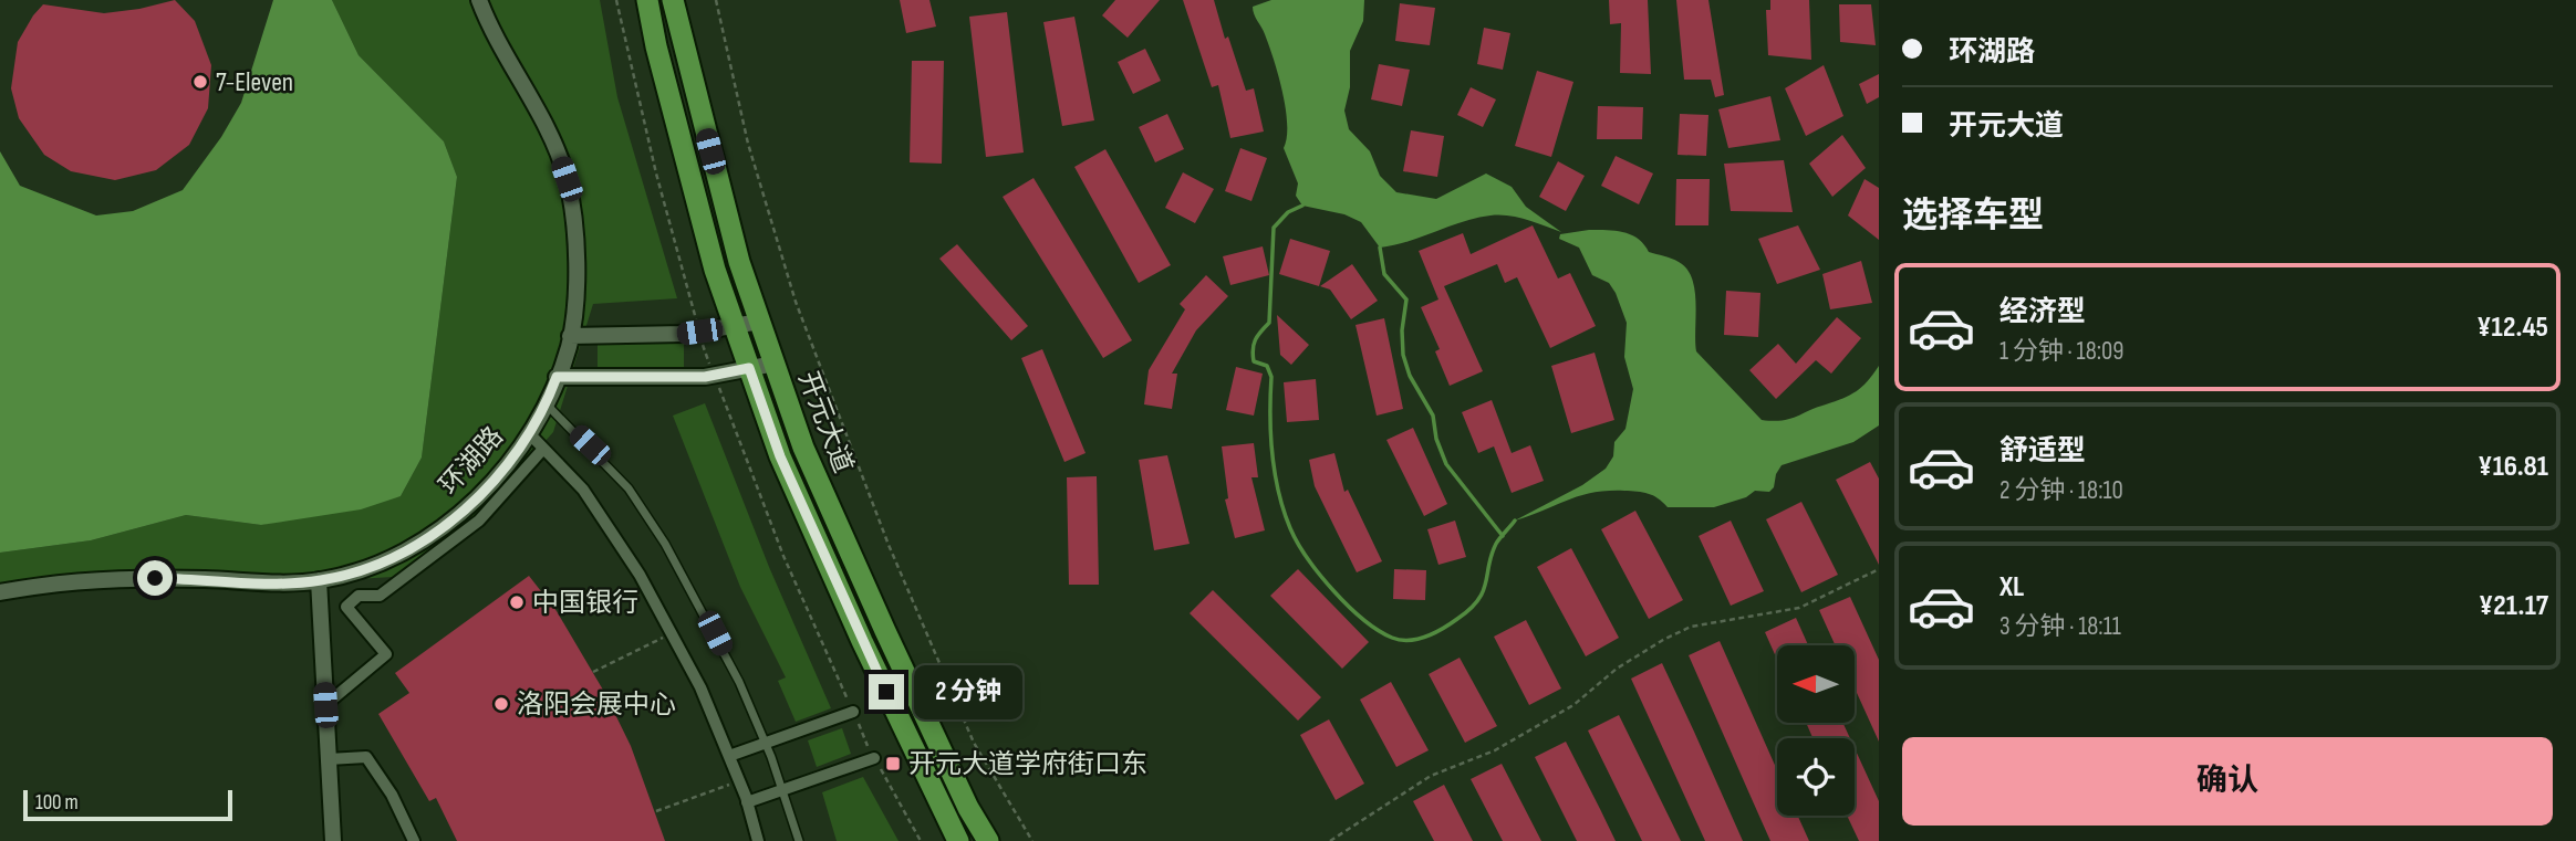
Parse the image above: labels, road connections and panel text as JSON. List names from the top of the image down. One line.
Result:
{"streets":{"main road":["开元大道"],"street":["环湖路"]},"places":{"other":["7-Eleven","中国银行","洛阳会展中心"],"transit":["开元大道学府街口东"]},"scale_bar":"100 m","north":"left","page":{"banner":["环湖路","开元大道"],"heading":"选择车型","list":[{"name":"经济型","note":"1 分钟 · 18:09","value":"¥12.45"},{"name":"舒适型","note":"2 分钟 · 18:10","value":"¥16.81"},{"name":"XL","note":"3 分钟 · 18:11","value":"¥21.17"}],"bubble":"2 分钟","buttons":"确认","scale":"100 m"}}
